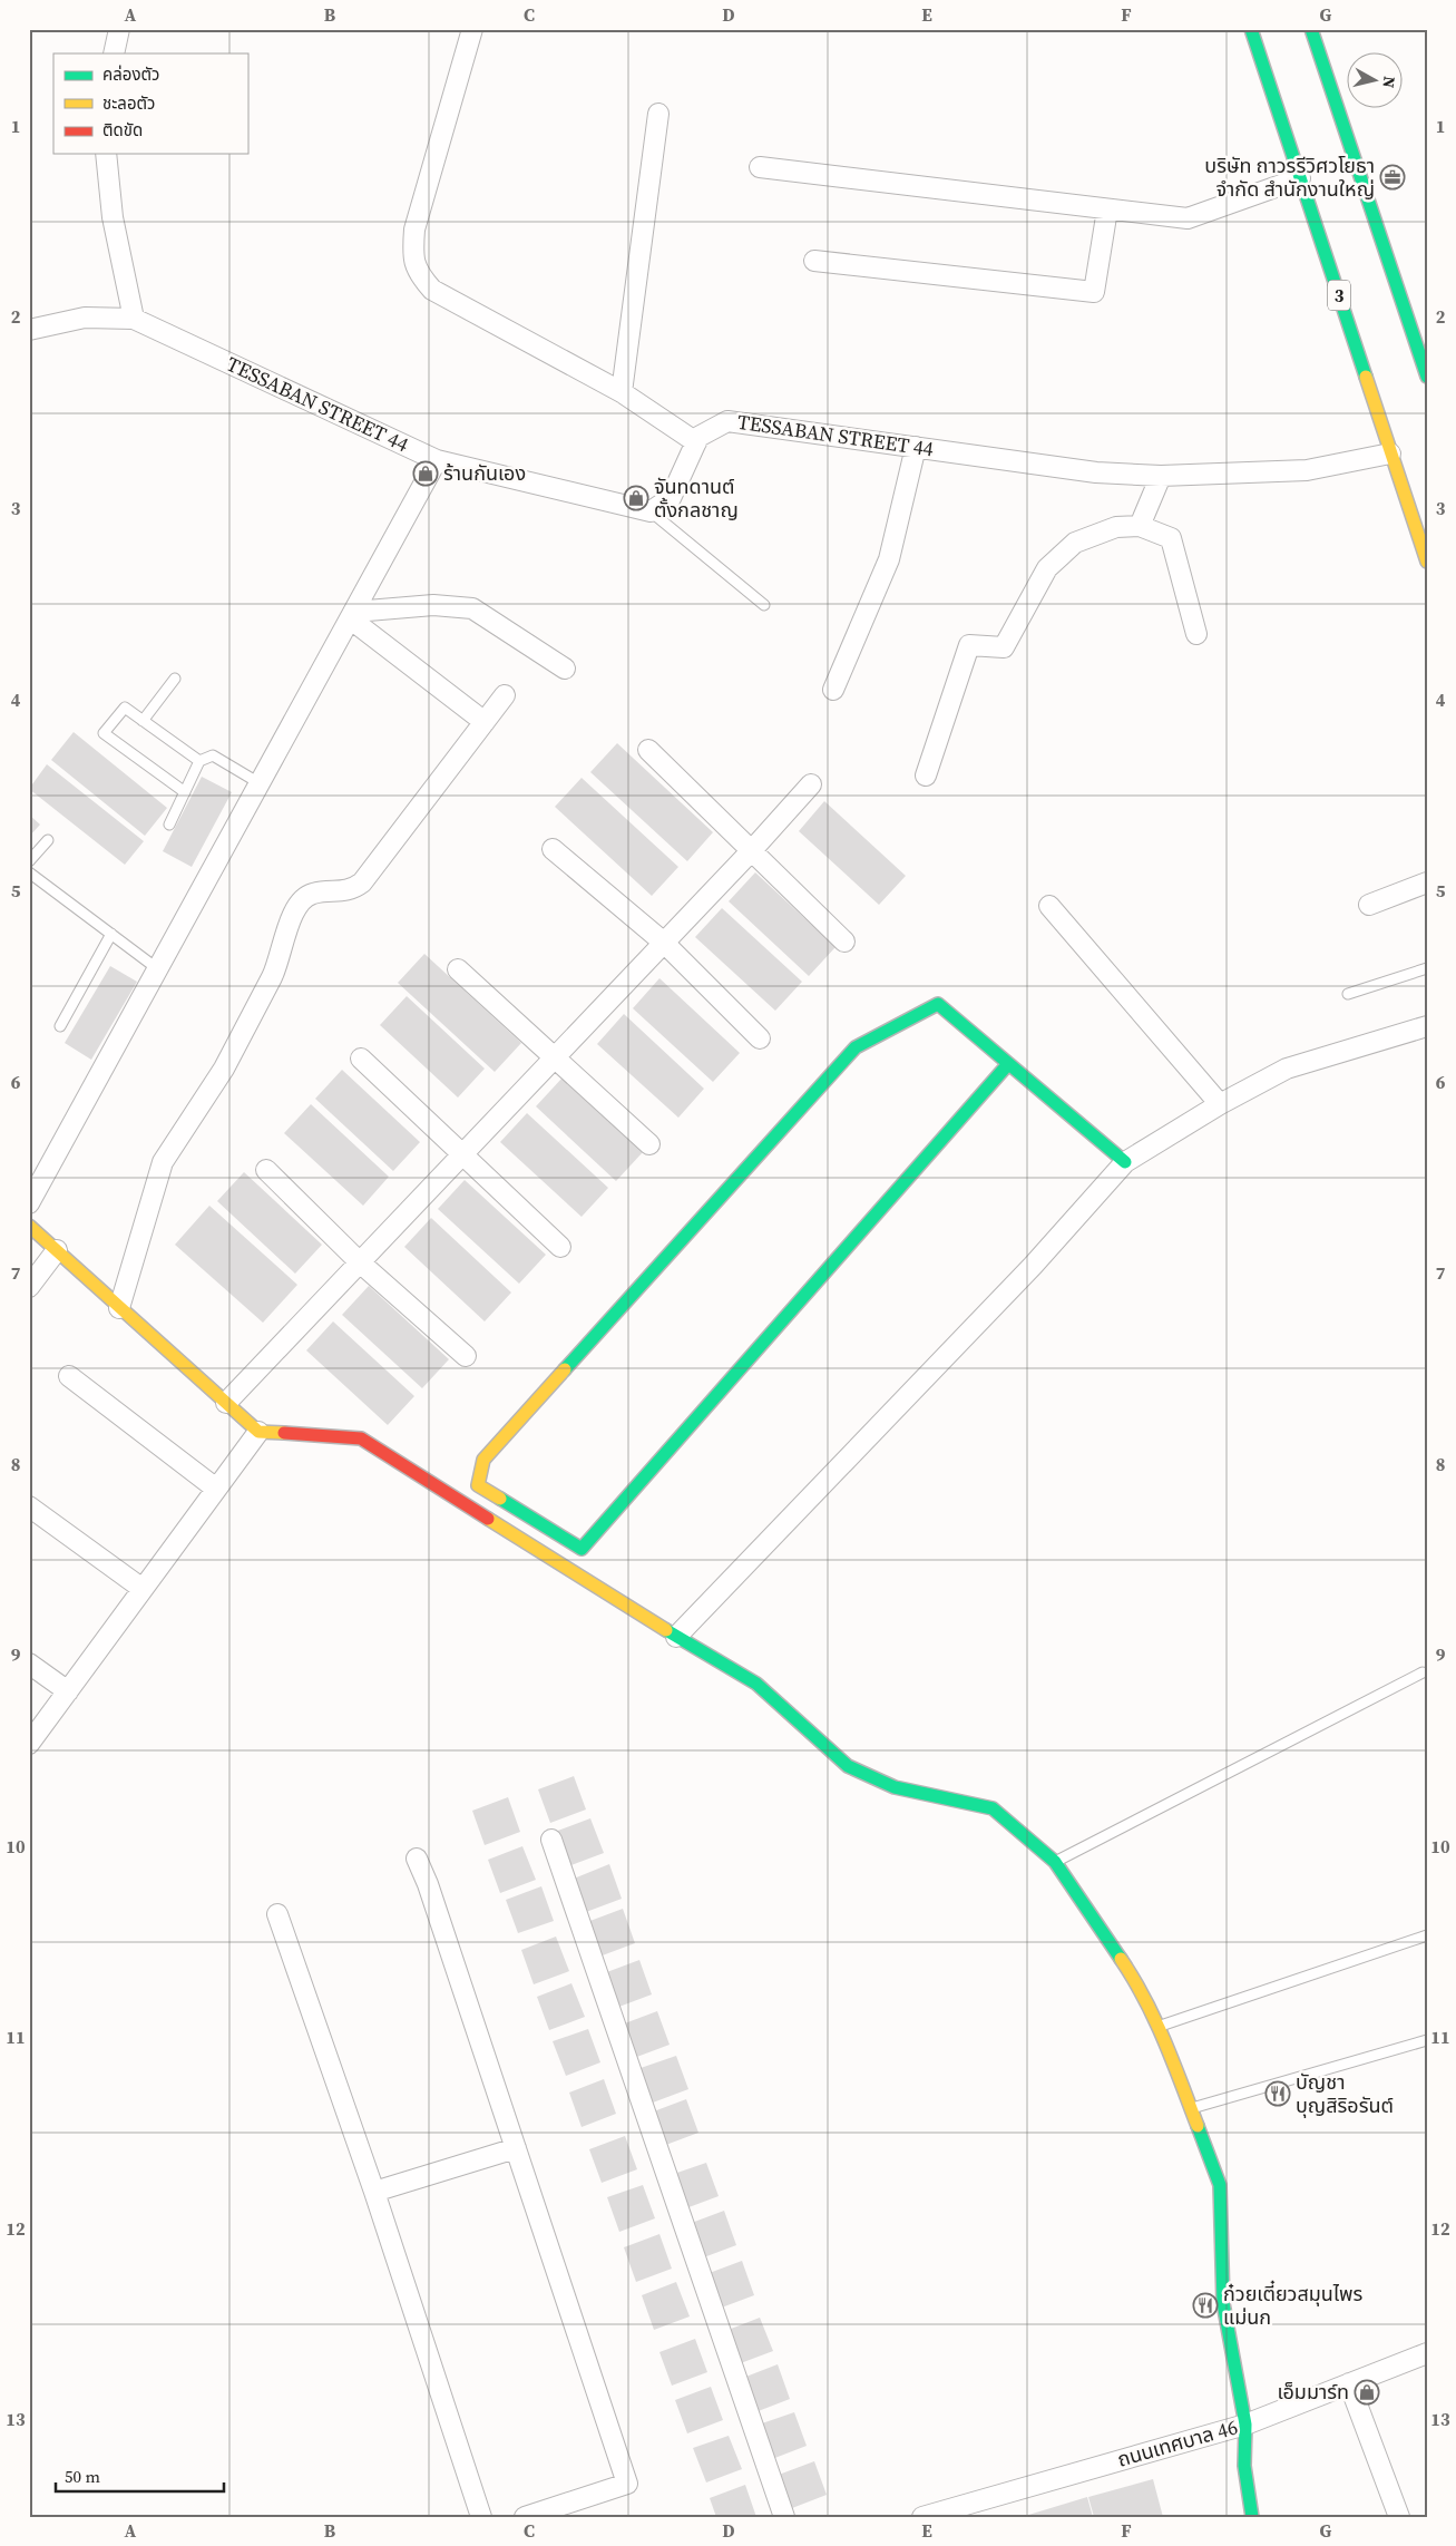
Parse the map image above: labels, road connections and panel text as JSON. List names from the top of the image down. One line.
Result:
{"streets":{"main road":["3"],"street":["TESSABAN STREET 44","ถนนเทศบาล 46"]},"crossings":[["3","TESSABAN STREET 44"]],"places":{"office":["บริษัท ถาวรรีวิศวโยธา จำกัด สำนักงานใหญ่"],"shop":["ร้านกันเอง","จันทดานต์ ตั้งกลชาญ","เอ็มมาร์ท"],"restaurant":["บัญชา บุญสิริอรันต์","ก๋วยเตี๋ยวสมุนไพร แม่นก"]},"legend":["คล่องตัว","ชะลอตัว","ติดขัด"],"scale_bar":"50 m","north":"right","grid":{"columns":["A","B","C","D","E","F","G"],"rows":["1","2","3","4","5","6","7","8","9","10","11","12","13"]}}
